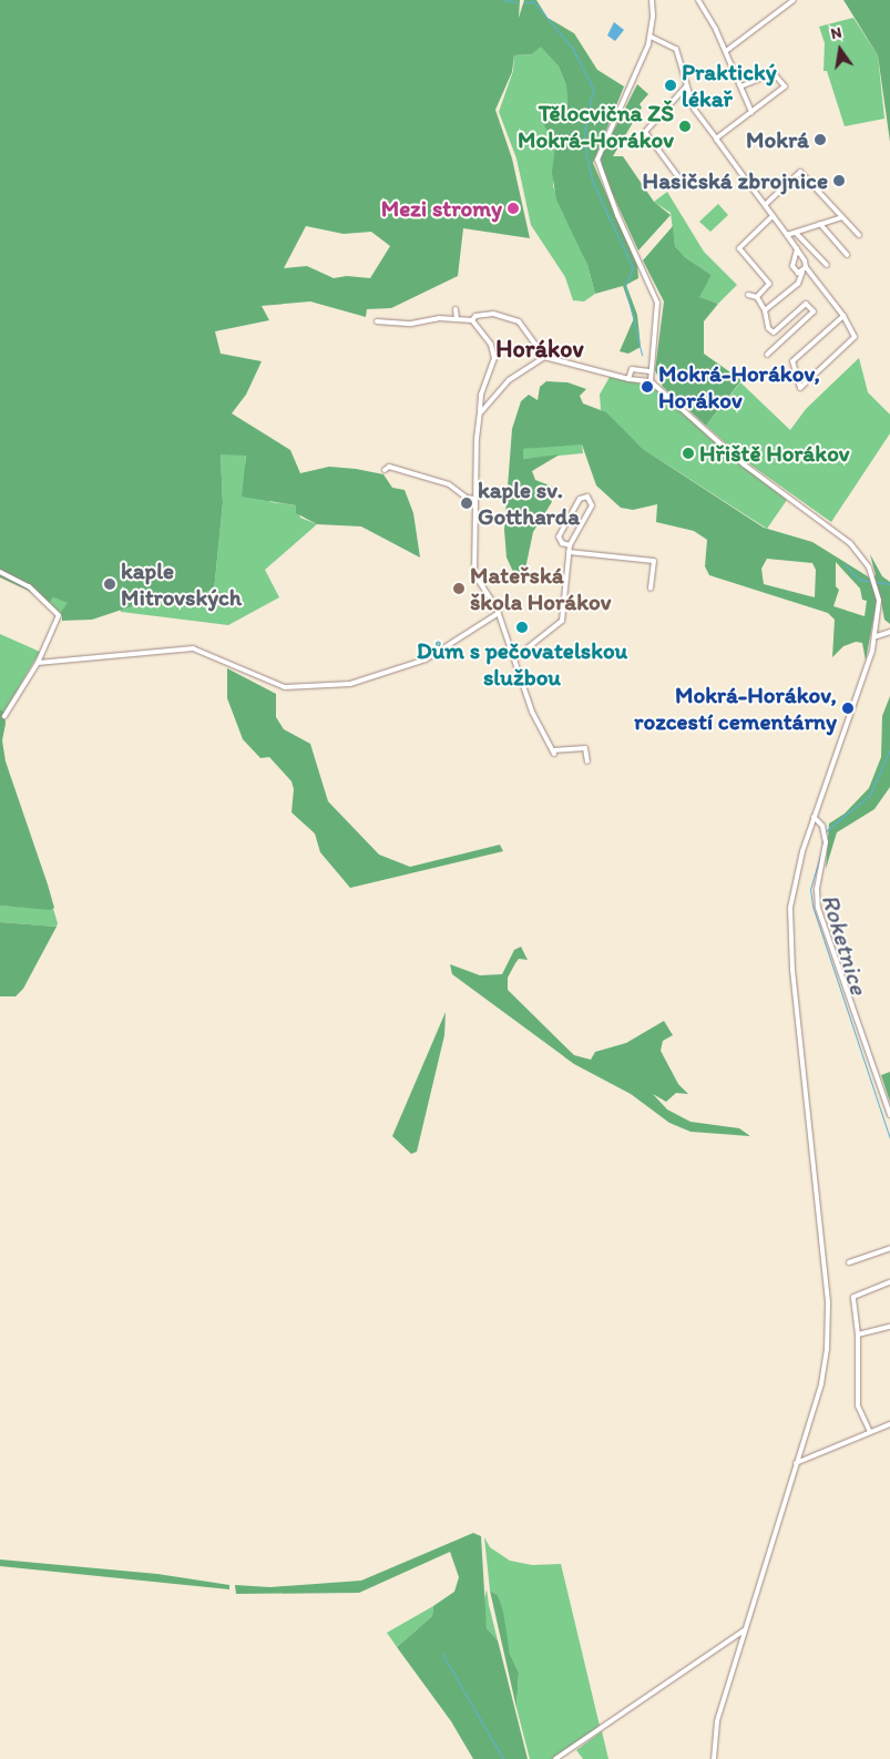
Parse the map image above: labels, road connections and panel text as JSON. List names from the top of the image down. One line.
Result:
{"districts":["Horákov"],"water":["Roketnice"],"places":["Praktický lékař","Tělocvična ZŠ Mokrá-Horákov","Mokrá","Hasičská zbrojnice","Mezi stromy","Mokrá-Horákov, Horákov","Hřiště Horákov","kaple sv. Gottharda","kaple Mitrovských","Mateřská škola Horákov","Dům s pečovatelskou službou","Mokrá-Horákov, rozcestí cementárny"],"north":"top"}
